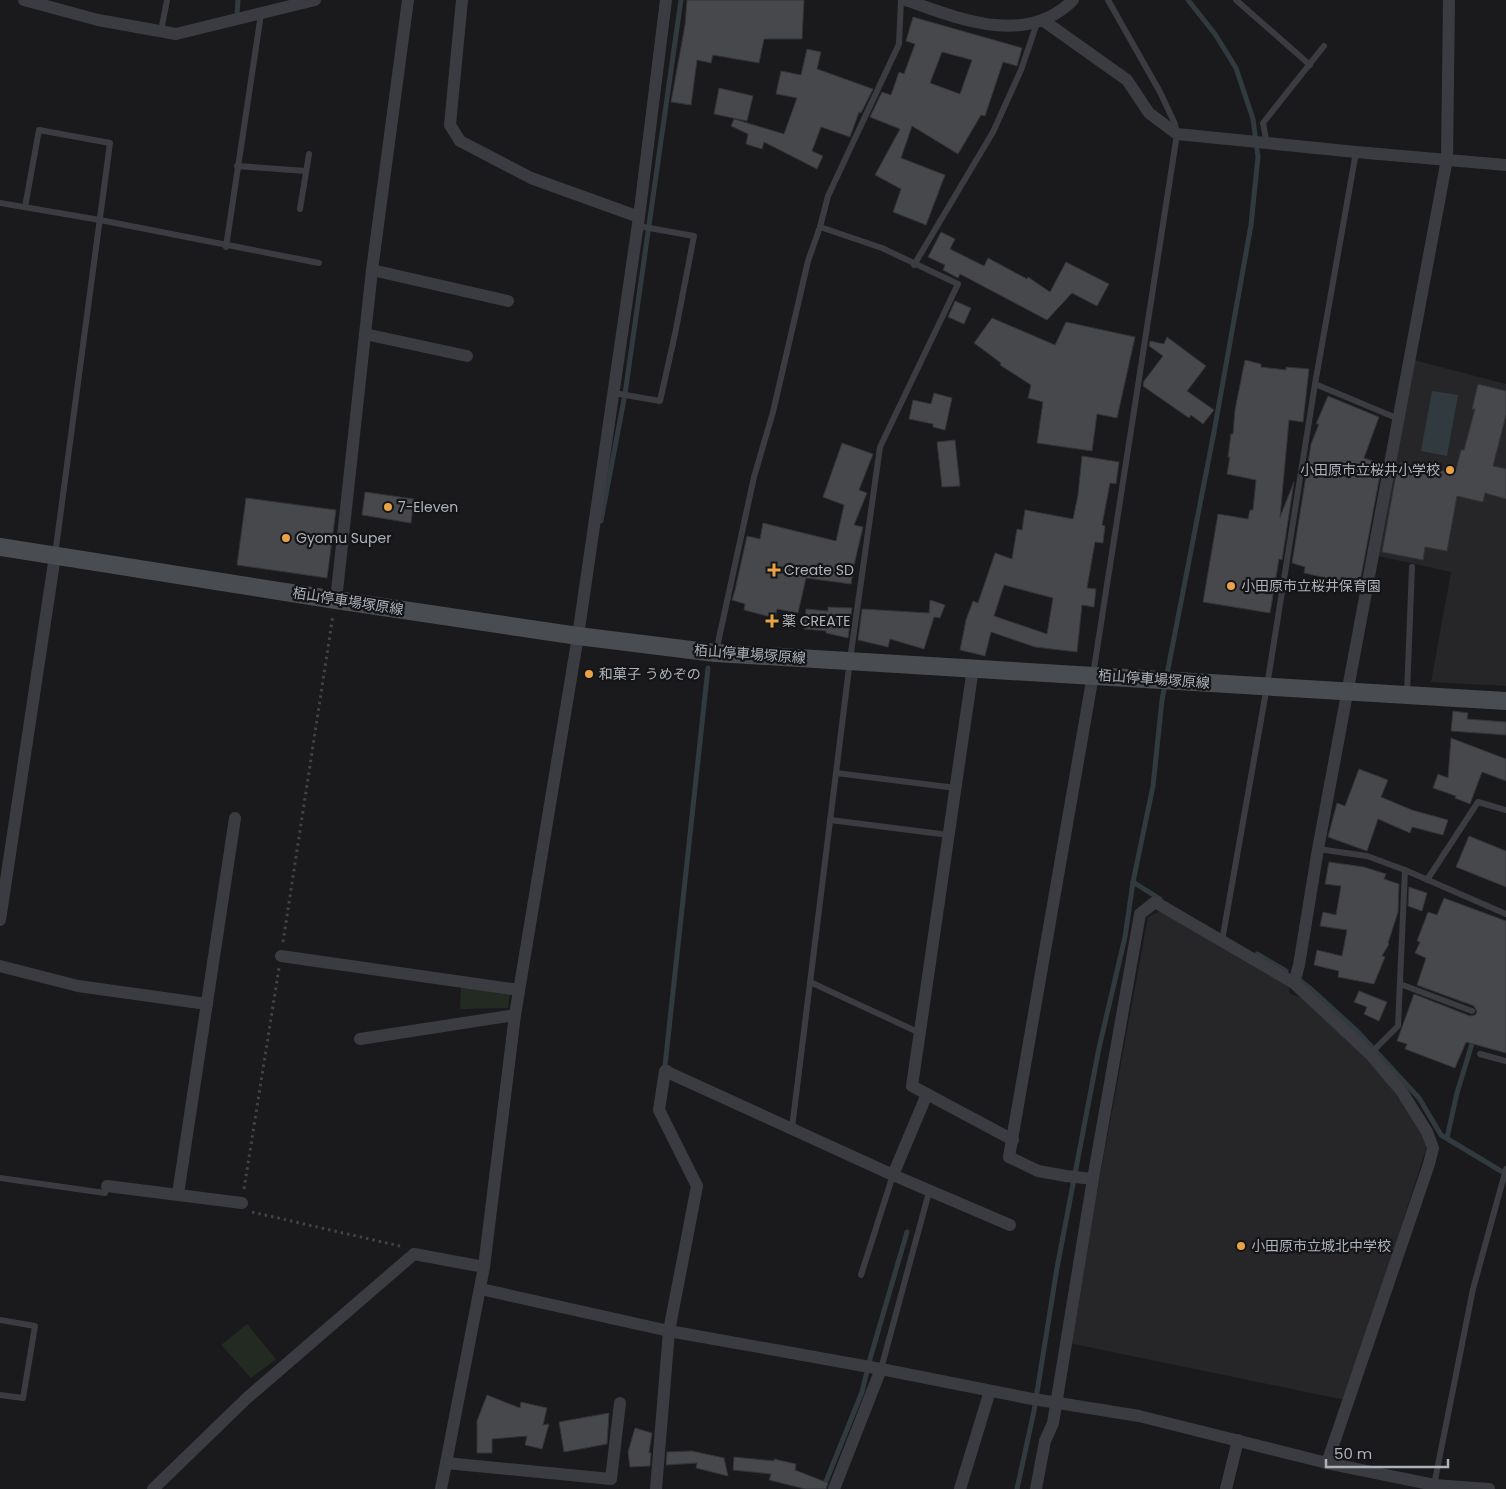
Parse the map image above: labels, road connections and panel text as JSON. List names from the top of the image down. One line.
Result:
{"streets":{"main road":["栢山停車場塚原線"]},"places":{"other":["小田原市立桜井小学校","7-Eleven","Gyomu Super","小田原市立桜井保育園","和菓子 うめぞの","小田原市立城北中学校"],"health":["Create SD","薬 CREATE"]},"scale_bar":"50 m"}
